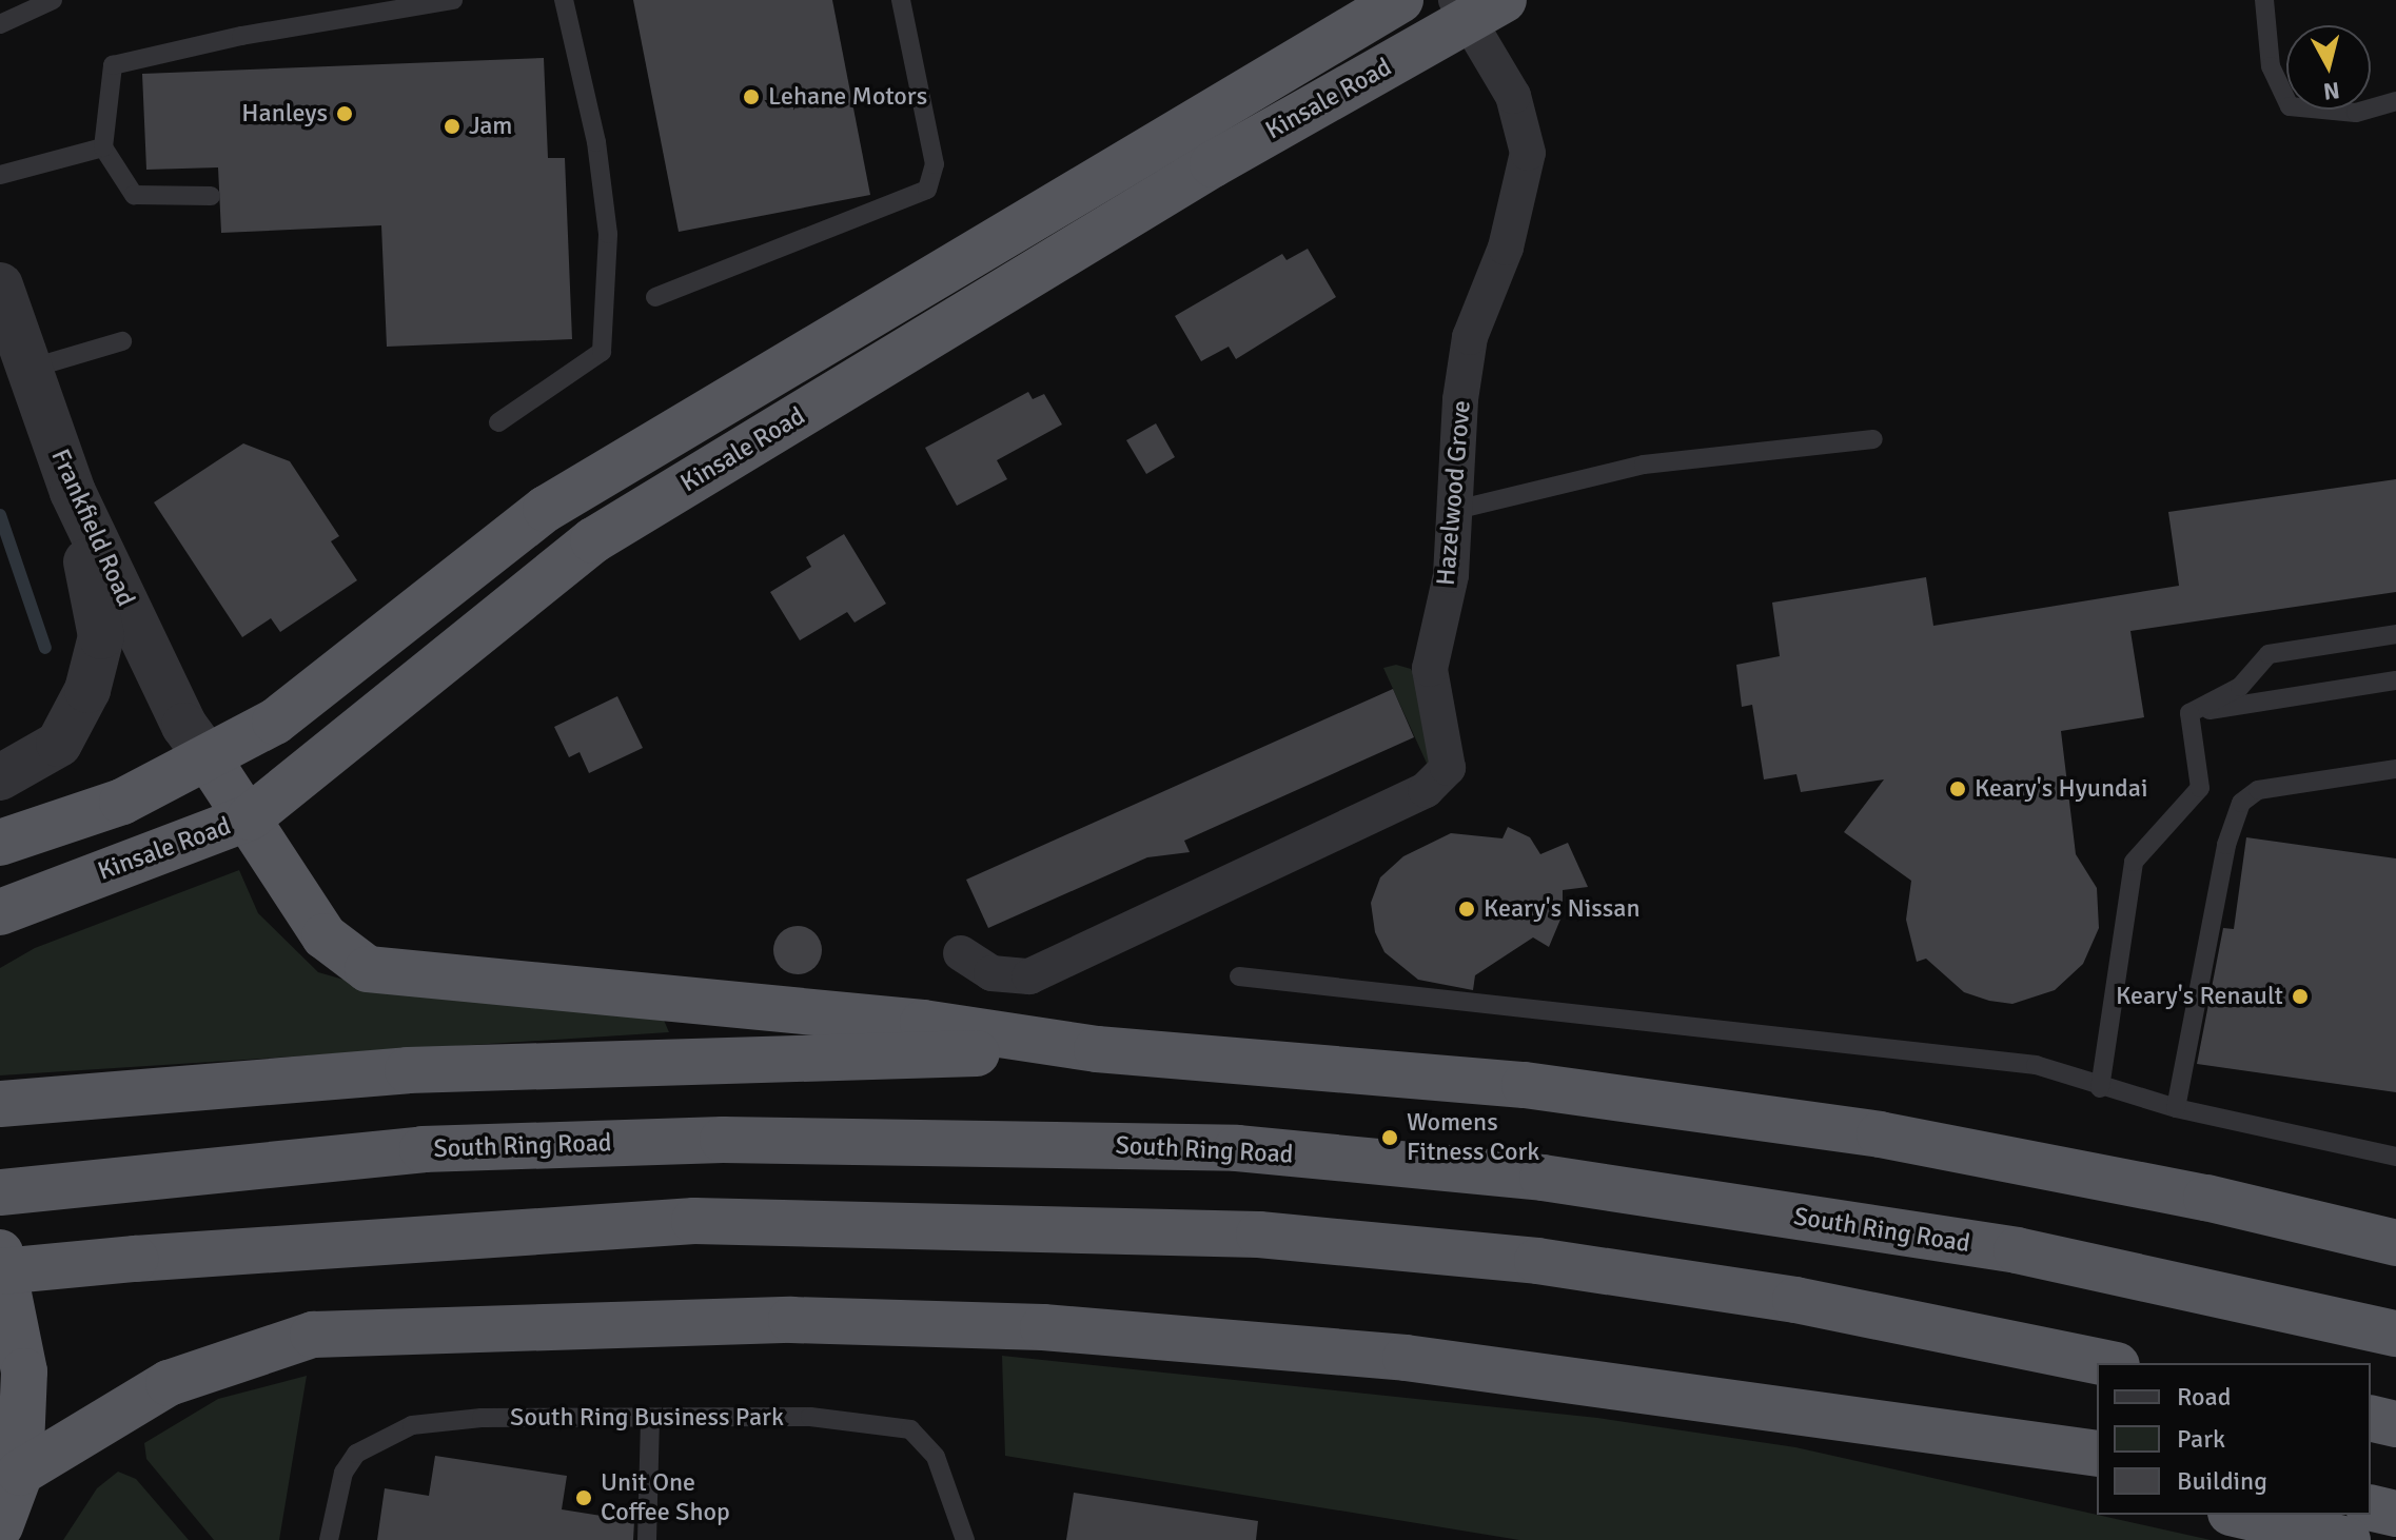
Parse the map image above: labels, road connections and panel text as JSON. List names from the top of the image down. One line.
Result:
{"streets":{"highway":["Kinsale Road","South Ring Road"],"street":["Hazelwood Grove","Frankfield Road"],"lane":["South Ring Business Park"]},"crossings":[["Kinsale Road","Hazelwood Grove"],["Kinsale Road","Frankfield Road"]],"places":["Lehane Motors","Hanleys","Jam","Keary's Hyundai","Keary's Nissan","Keary's Renault","Womens Fitness Cork","Unit One Coffee Shop"],"legend":["Road","Park","Building"],"north":"bottom"}
